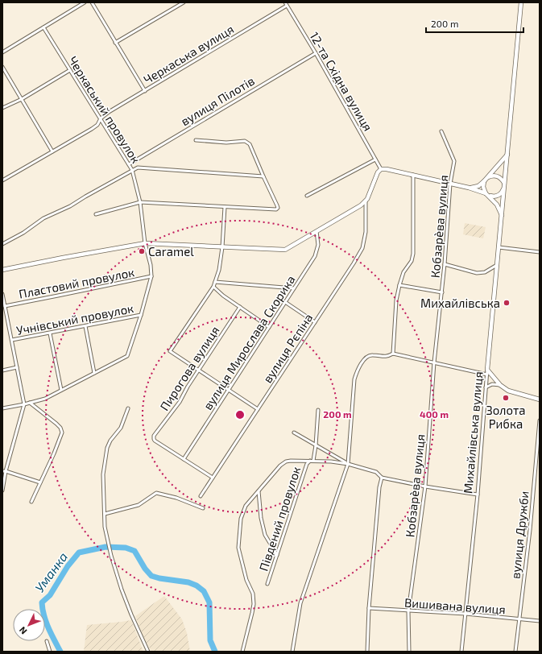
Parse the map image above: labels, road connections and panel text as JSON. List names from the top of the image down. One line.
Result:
{"streets":{"main road":["Михайлівська вулиця"],"street":["Черкаська вулиця","12-та Східна вулиця","вулиця Пілотів","Черкаський провулок","Кобзарèва вулиця","Пластовий провулок","Учнівський провулок","вулиця Мирослава Скорика","вулиця Рєпіна","Пирогова вулиця","Південий провулок","вулиця Дружби","Вишивана вулиця"]},"crossings":[["Черкаська вулиця","12-та Східна вулиця"],["Черкаська вулиця","Черкаський провулок"],["12-та Східна вулиця","вулиця Пілотів"],["вулиця Пілотів","Черкаський провулок"],["Черкаський провулок","Пластовий провулок"],["Кобзарèва вулиця","Вишивана вулиця"],["вулиця Мирослава Скорика","Пирогова вулиця"],["Михайлівська вулиця","Вишивана вулиця"],["вулиця Дружби","Вишивана вулиця"]],"water":["Уманка"],"places":["Caramel","Михайлівська","Золота Рибка"],"scale_bar":"200 m","north":"bottom left","rings":["200 m","400 m"]}
